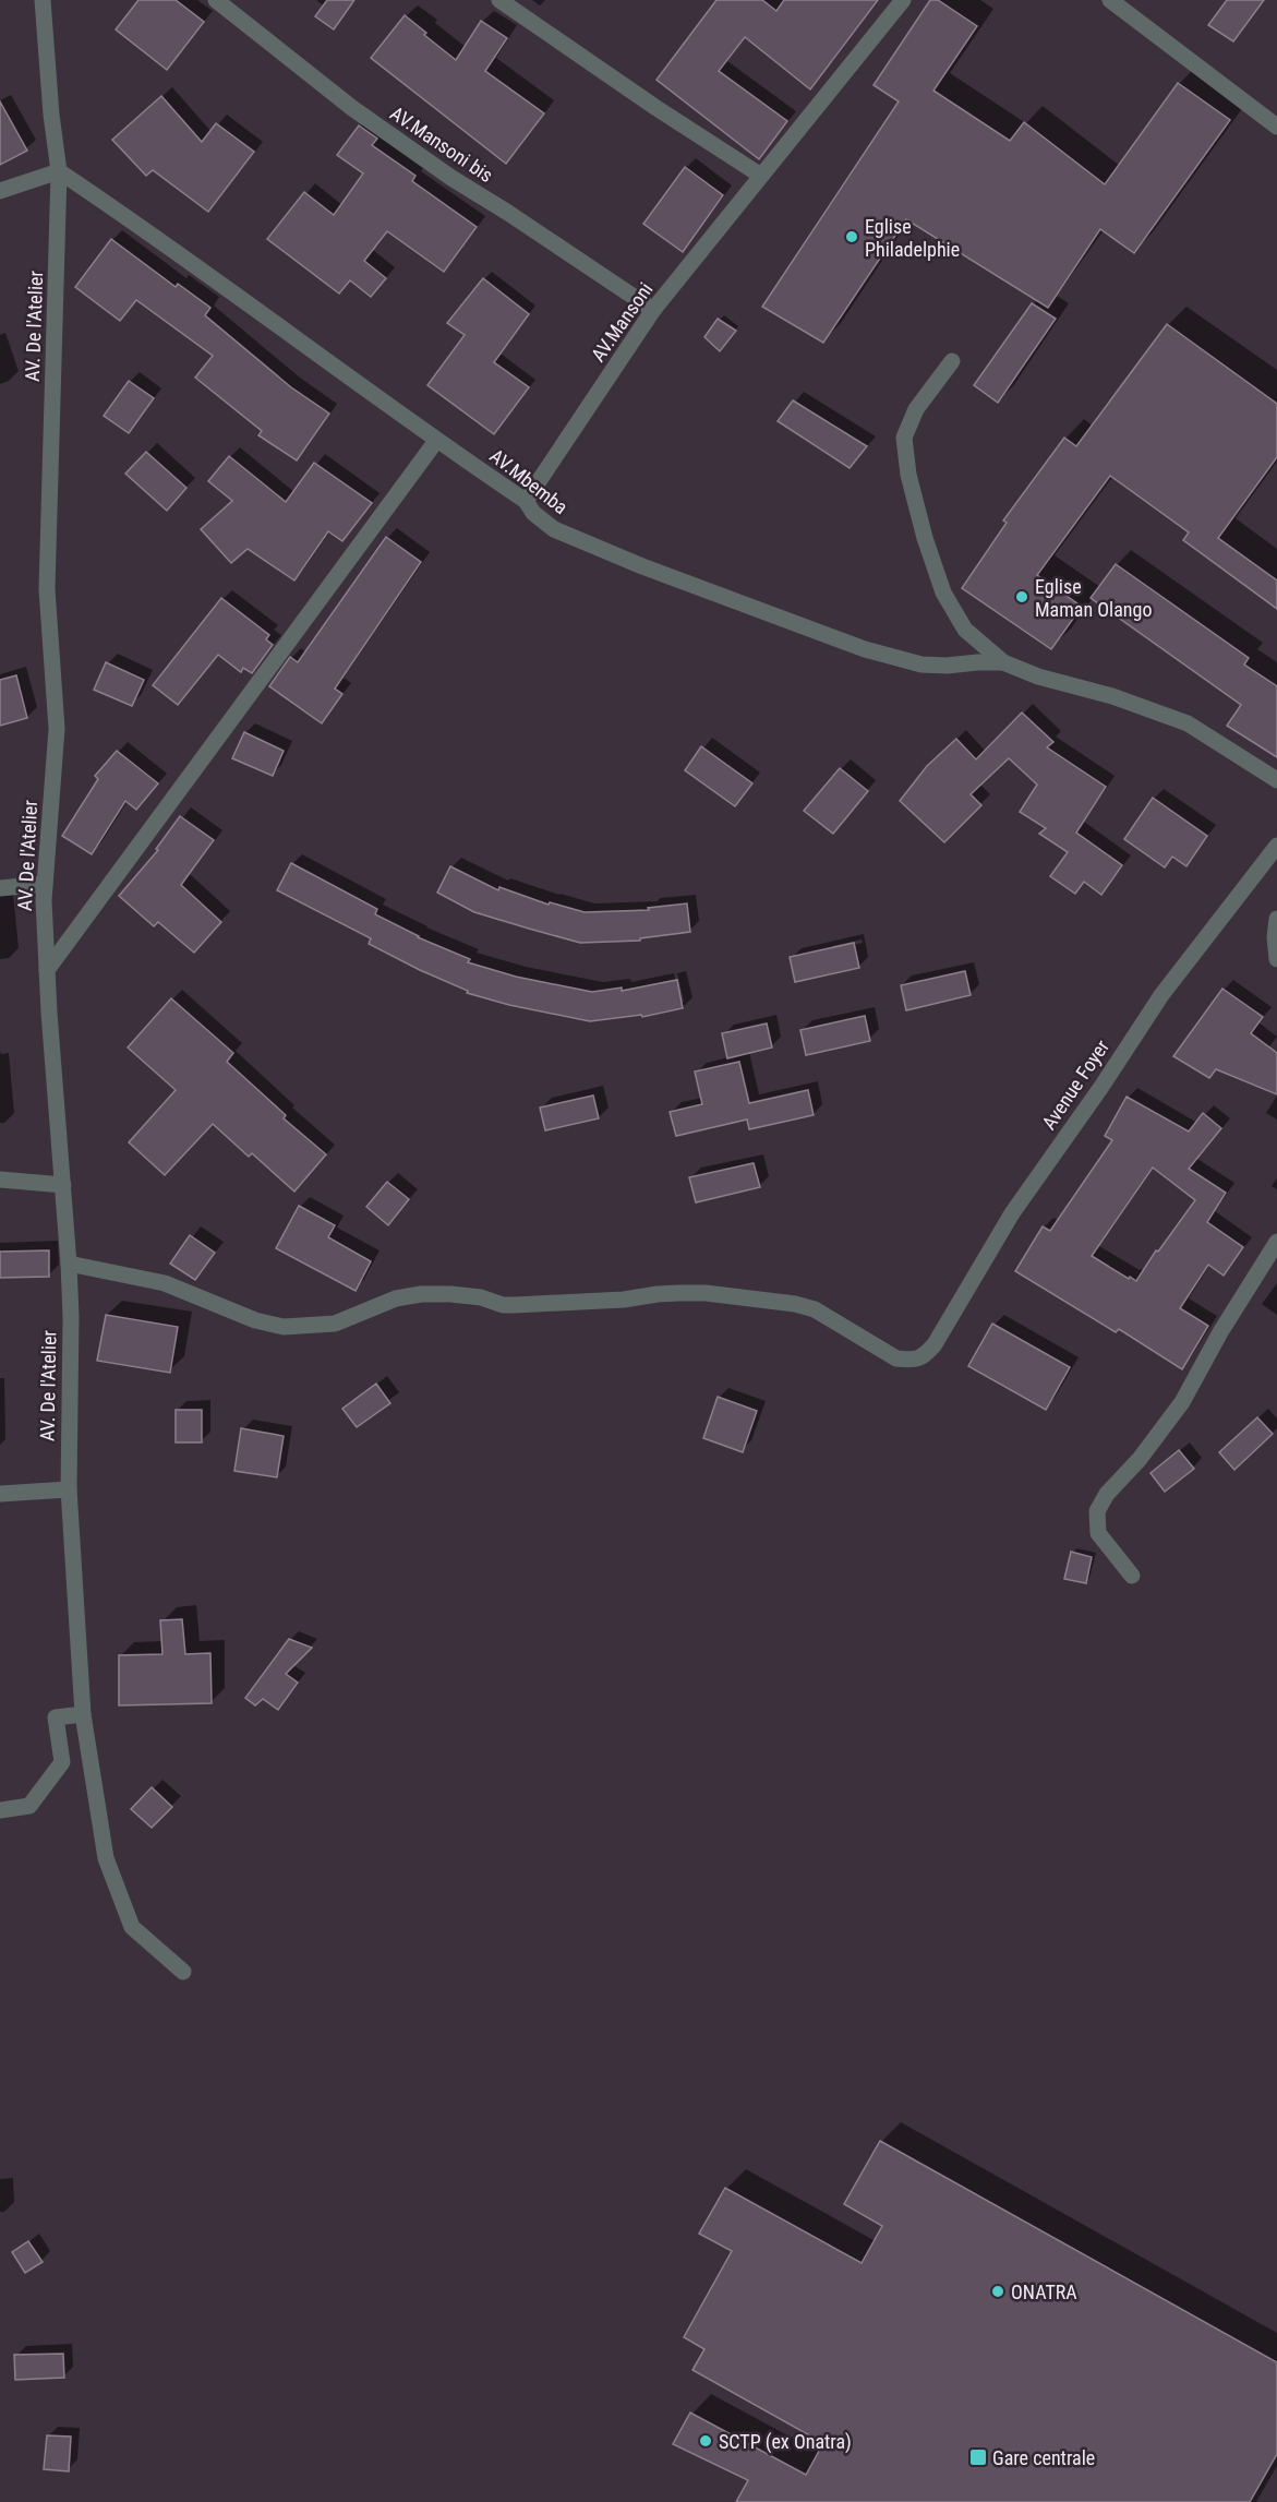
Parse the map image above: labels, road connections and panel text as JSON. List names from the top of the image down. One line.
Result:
{"streets":{"street":["AV.Mansoni bis","AV.Mansoni","AV. De l'Atelier","AV.Mbemba","Avenue Foyer"]},"crossings":[["AV.Mansoni bis","AV.Mansoni"],["AV.Mansoni","AV.Mbemba"],["AV. De l'Atelier","AV.Mbemba"],["AV. De l'Atelier","Avenue Foyer"]],"places":{"other":["Eglise Philadelphie","Eglise Maman Olango","ONATRA","SCTP (ex Onatra)"],"transit":["Gare centrale"]}}
